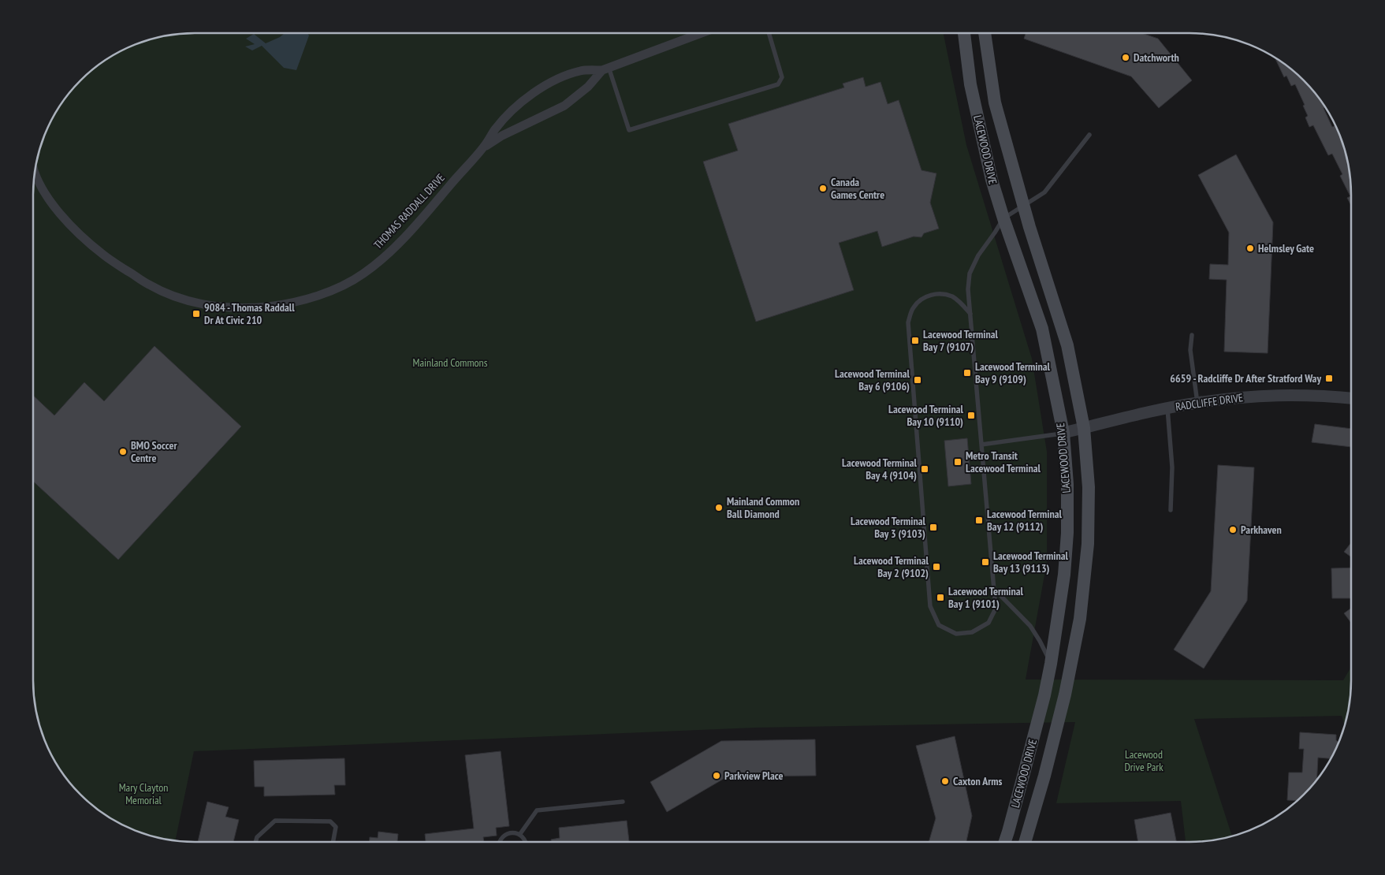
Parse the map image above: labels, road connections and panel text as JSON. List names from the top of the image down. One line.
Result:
{"streets":{"main road":["LACEWOOD DRIVE"],"street":["THOMAS RADDALL DRIVE","RADCLIFFE DRIVE"]},"crossings":[["LACEWOOD DRIVE","RADCLIFFE DRIVE"]],"parks":["Mainland Commons","Lacewood Drive Park","Mary Clayton Memorial"],"places":{"other":["Datchworth","Canada Games Centre","Helmsley Gate","BMO Soccer Centre","Mainland Common Ball Diamond","Parkhaven","Parkview Place","Caxton Arms"],"transit":["9084 - Thomas Raddall Dr At Civic 210","Lacewood Terminal Bay 7 (9107)","Lacewood Terminal Bay 9 (9109)","6659 - Radcliffe Dr After Stratford Way","Lacewood Terminal Bay 6 (9106)","Lacewood Terminal Bay 10 (9110)","Metro Transit Lacewood Terminal","Lacewood Terminal Bay 4 (9104)","Lacewood Terminal Bay 12 (9112)","Lacewood Terminal Bay 3 (9103)","Lacewood Terminal Bay 13 (9113)","Lacewood Terminal Bay 2 (9102)","Lacewood Terminal Bay 1 (9101)"]}}
